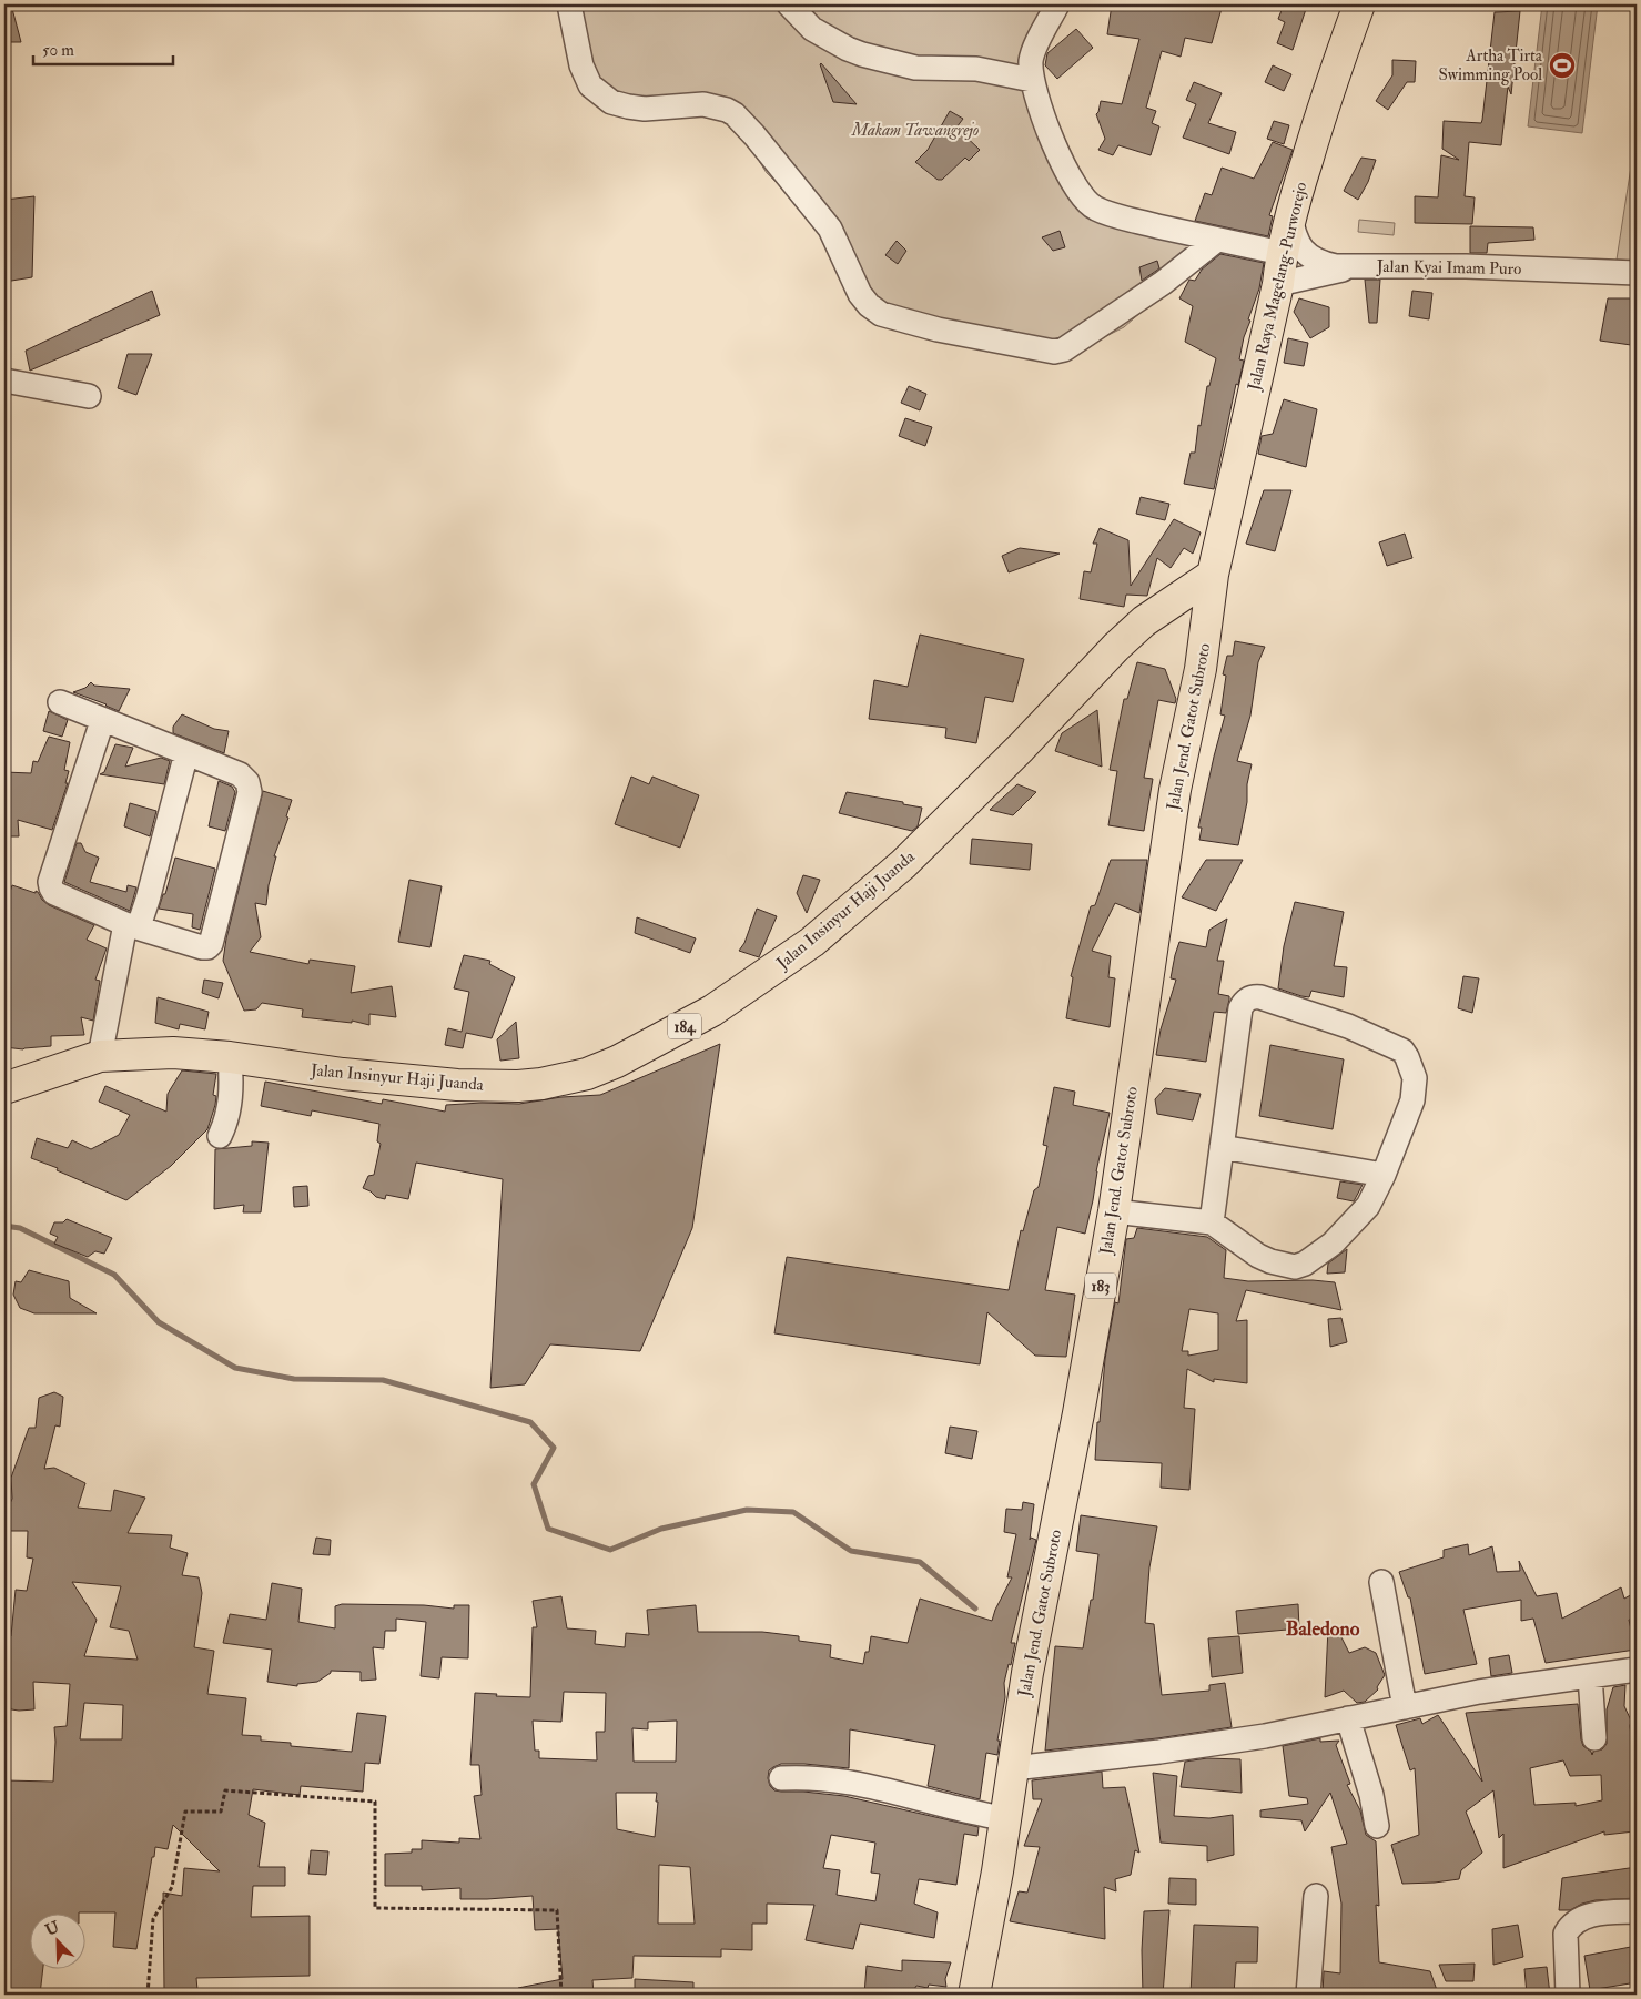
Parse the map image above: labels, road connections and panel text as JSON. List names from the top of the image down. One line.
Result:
{"streets":{"main road":["Jalan Raya Magelang-Purworejo","Jalan Jend. Gatot Subroto","Jalan Insinyur Haji Juanda","184","183"],"street":["Jalan Kyai Imam Puro"]},"crossings":[["Jalan Kyai Imam Puro","Jalan Raya Magelang-Purworejo"],["Jalan Raya Magelang-Purworejo","Jalan Jend. Gatot Subroto"],["Jalan Raya Magelang-Purworejo","Jalan Insinyur Haji Juanda"],["Jalan Jend. Gatot Subroto","Jalan Insinyur Haji Juanda"]],"districts":["Baledono"],"parks":["Makam Tawangrejo"],"places":{"sports":["Artha Tirta Swimming Pool"]},"scale_bar":"50 m","north":"top left"}
